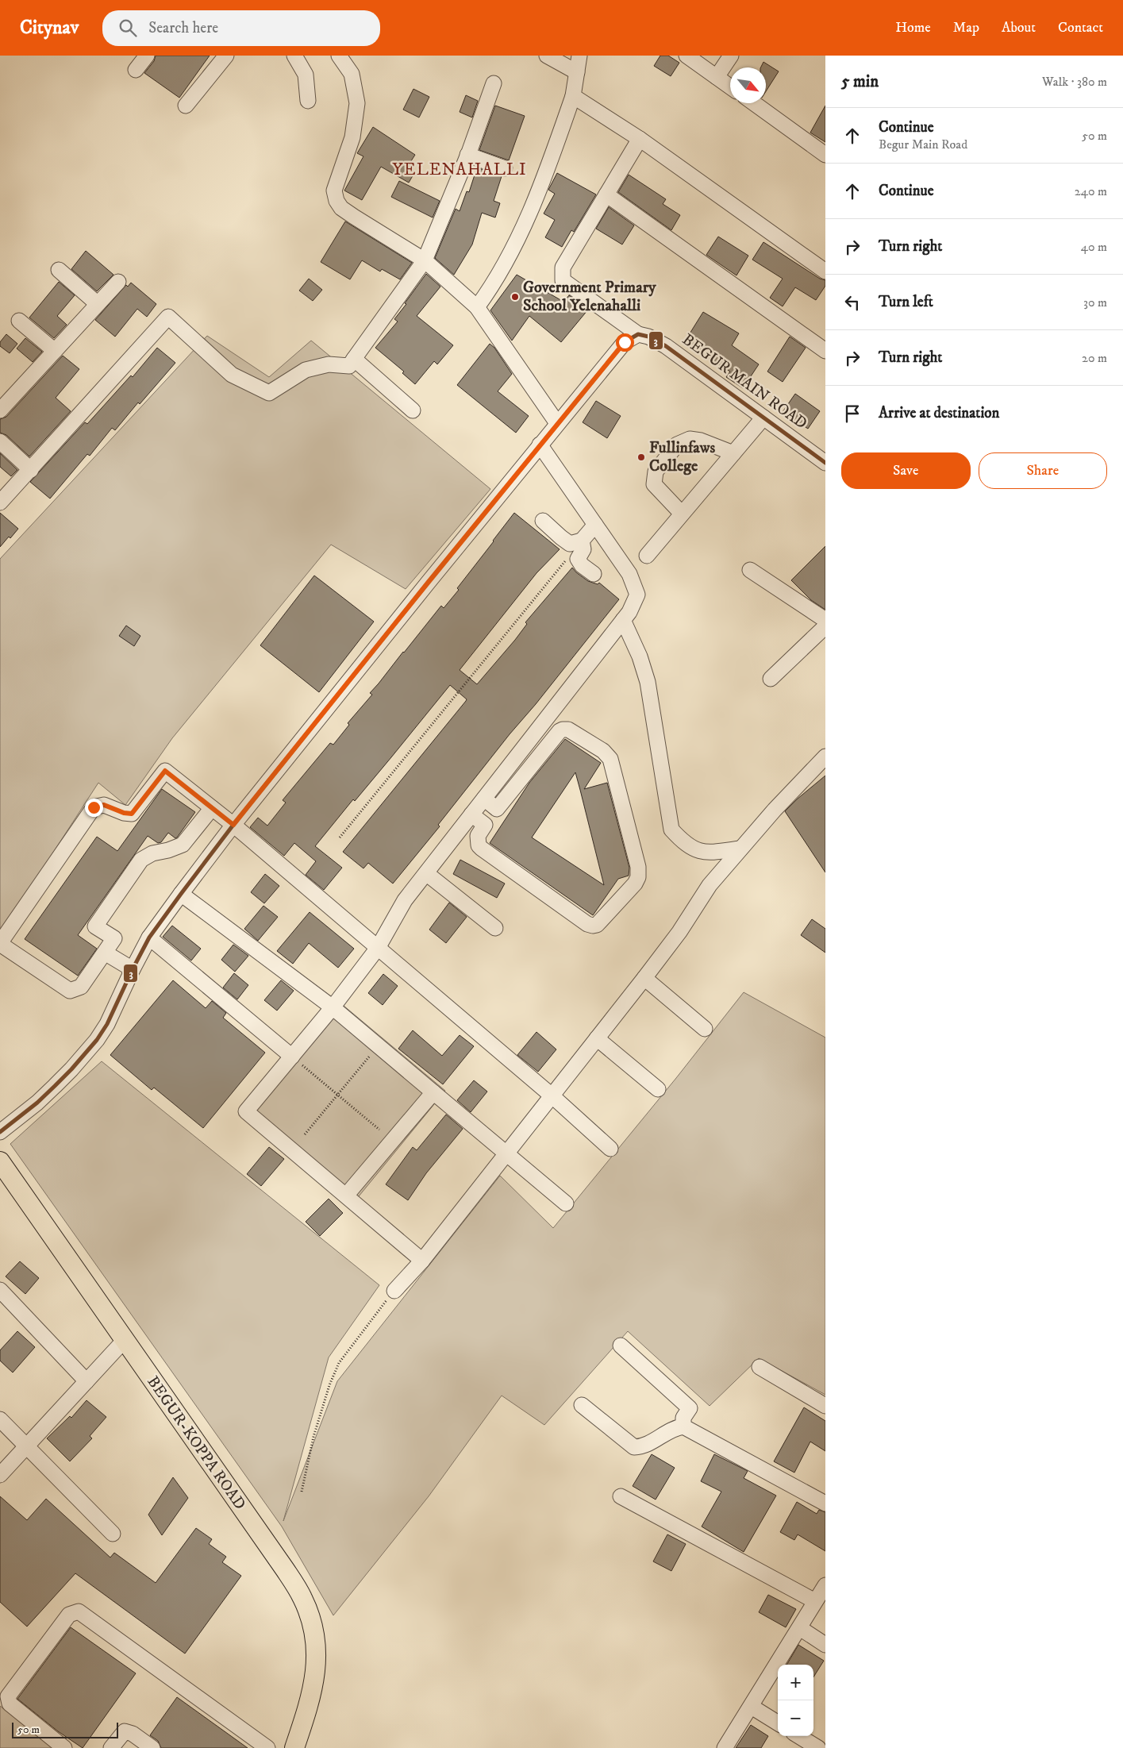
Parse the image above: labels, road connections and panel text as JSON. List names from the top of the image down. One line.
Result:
{"streets":{"main road":["BEGUR-KOPPA ROAD"],"street":["BEGUR MAIN ROAD"]},"districts":["YELENAHALLI"],"places":["Government Primary School Yelenahalli","Fullinfaws College"],"lines":["transit line 3"],"scale_bar":"50 m","north":"bottom right","page":{"header":"Citynav","search":"Search here","nav":["Home","Map","About","Contact"],"heading":["5 min","Walk · 380 m"],"list":[["Continue","Begur Main Road","50 m"],["Continue","240 m"],["Turn right","40 m"],["Turn left","30 m"],["Turn right","20 m"],"Arrive at destination"],"buttons":["Save","Share"],"map_buttons":["+","−"],"scale":"50 m"}}
